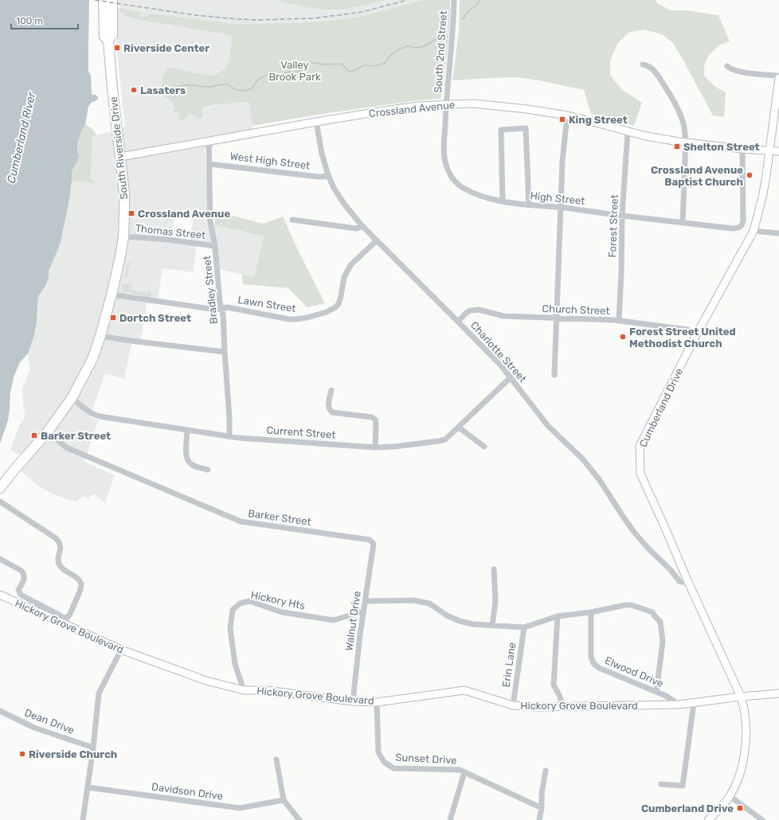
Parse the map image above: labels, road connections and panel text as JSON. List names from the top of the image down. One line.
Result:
{"streets":{"highway":["South Riverside Drive"],"main road":["Crossland Avenue","Cumberland Drive","Hickory Grove Boulevard"],"street":["South 2nd Street","West High Street","High Street","Forest Street","Thomas Street","Bradley Street","Lawn Street","Church Street","Charlotte Street","Current Street","Barker Street","Hickory Hts","Walnut Drive","Erin Lane","Elwood Drive","Dean Drive","Sunset Drive","Davidson Drive"]},"crossings":[["South 2nd Street","Crossland Avenue"],["South 2nd Street","High Street"],["Crossland Avenue","South Riverside Drive"],["Crossland Avenue","High Street"],["Crossland Avenue","Forest Street"],["Crossland Avenue","Bradley Street"],["Crossland Avenue","Charlotte Street"],["Crossland Avenue","Cumberland Drive"],["South Riverside Drive","Thomas Street"],["South Riverside Drive","Lawn Street"],["South Riverside Drive","Current Street"],["South Riverside Drive","Barker Street"],["West High Street","Bradley Street"],["West High Street","Charlotte Street"],["High Street","Forest Street"],["Forest Street","Church Street"],["Thomas Street","Bradley Street"],["Bradley Street","Lawn Street"],["Bradley Street","Current Street"],["Lawn Street","Charlotte Street"],["Church Street","Charlotte Street"],["Church Street","Cumberland Drive"],["Charlotte Street","Cumberland Drive"],["Charlotte Street","Current Street"],["Cumberland Drive","Hickory Grove Boulevard"],["Barker Street","Walnut Drive"],["Hickory Hts","Walnut Drive"],["Hickory Hts","Hickory Grove Boulevard"],["Walnut Drive","Hickory Grove Boulevard"],["Hickory Grove Boulevard","Erin Lane"],["Hickory Grove Boulevard","Elwood Drive"],["Hickory Grove Boulevard","Sunset Drive"]],"water":["Cumberland River"],"parks":["Valley Brook Park"],"places":{"transit":["Riverside Center","King Street","Shelton Street","Crossland Avenue","Dortch Street","Barker Street","Cumberland Drive"],"other":["Lasaters","Crossland Avenue Baptist Church","Forest Street United Methodist Church","Riverside Church"]},"scale_bar":"100 m"}
